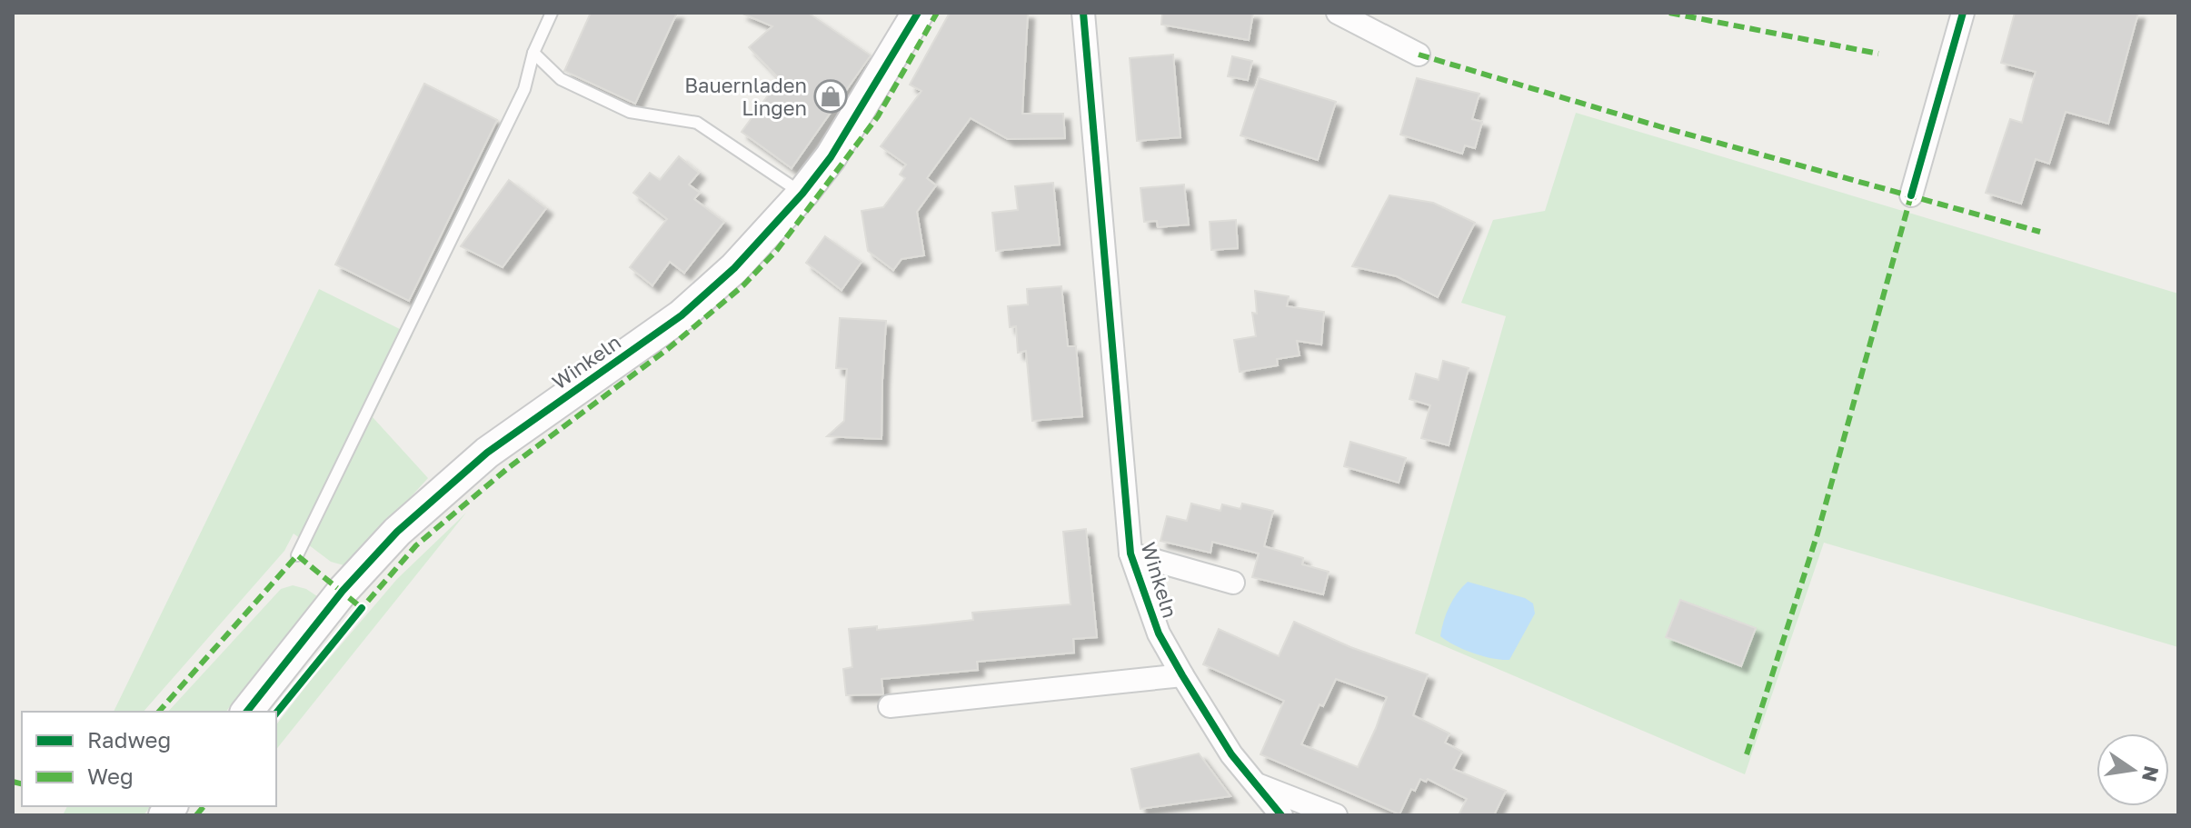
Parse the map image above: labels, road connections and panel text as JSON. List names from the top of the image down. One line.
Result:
{"streets":{"street":["Winkeln"]},"places":{"shop":["Bauernladen Lingen"]},"legend":["Radweg","Weg"],"north":"right"}
